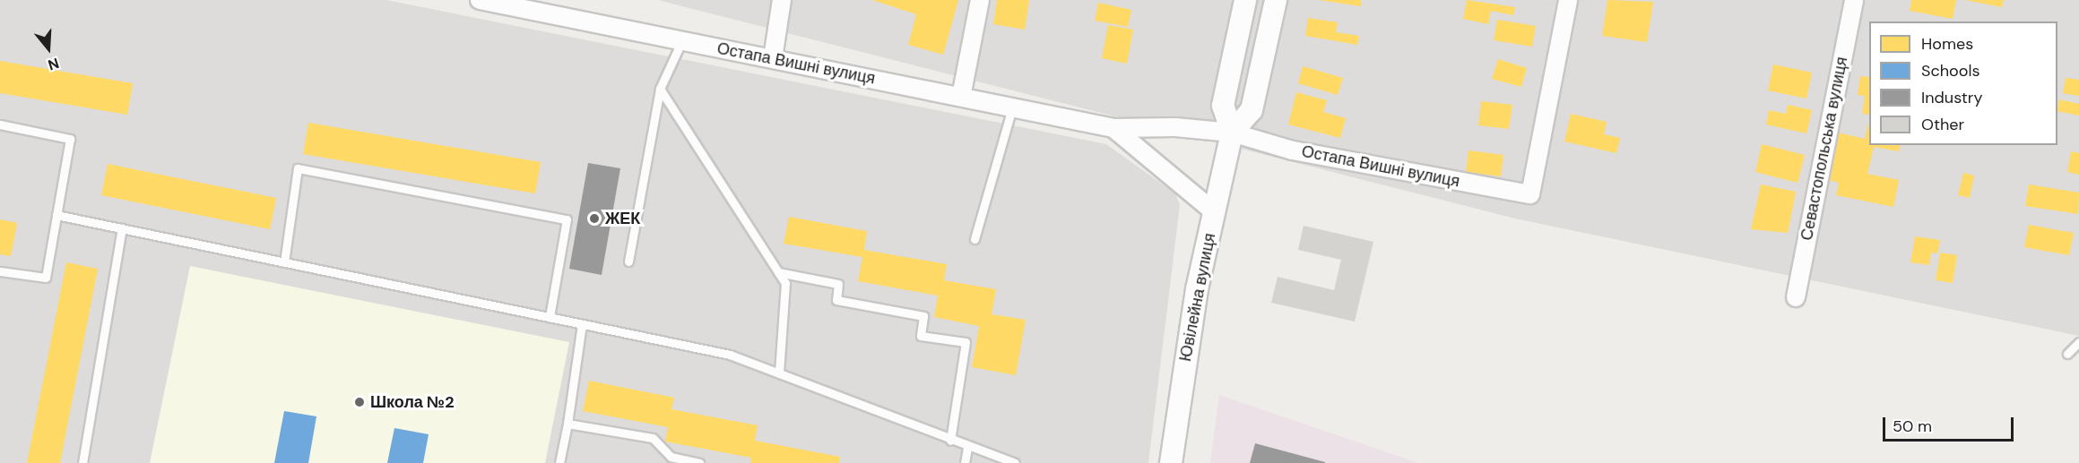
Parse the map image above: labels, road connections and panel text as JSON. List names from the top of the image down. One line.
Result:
{"streets":{"street":["Остапа Вишні вулиця","Севастопольська вулиця","Ювілейна вулиця"]},"crossings":[["Остапа Вишні вулиця","Ювілейна вулиця"]],"places":["ЖЕК","Школа №2"],"legend":["Homes","Schools","Industry","Other"],"scale_bar":"50 m","north":"bottom"}
